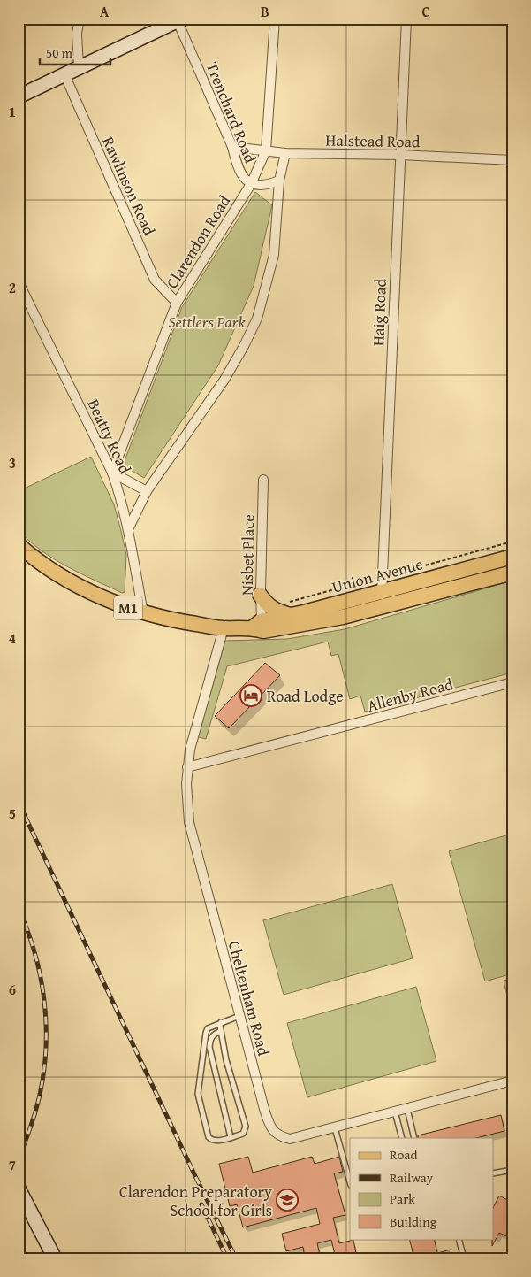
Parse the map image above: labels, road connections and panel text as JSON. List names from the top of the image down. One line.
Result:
{"streets":{"main road":["Union Avenue","M1"],"street":["Trenchard Road","Halstead Road","Rawlinson Road","Clarendon Road","Haig Road","Beatty Road","Nisbet Place","Allenby Road","Cheltenham Road"]},"crossings":[["Trenchard Road","Halstead Road"],["Trenchard Road","Clarendon Road"],["Halstead Road","Clarendon Road"],["Halstead Road","Haig Road"],["Rawlinson Road","Clarendon Road"],["Clarendon Road","Beatty Road"],["Haig Road","Union Avenue"],["Beatty Road","Union Avenue"],["Nisbet Place","Union Avenue"],["Union Avenue","Cheltenham Road"],["Allenby Road","Cheltenham Road"]],"parks":["Settlers Park"],"places":{"hotel":["Road Lodge"],"school or university":["Clarendon Preparatory School for Girls"]},"legend":["Road","Railway","Park","Building"],"scale_bar":"50 m","grid":{"columns":["A","B","C"],"rows":["1","2","3","4","5","6","7"]}}
